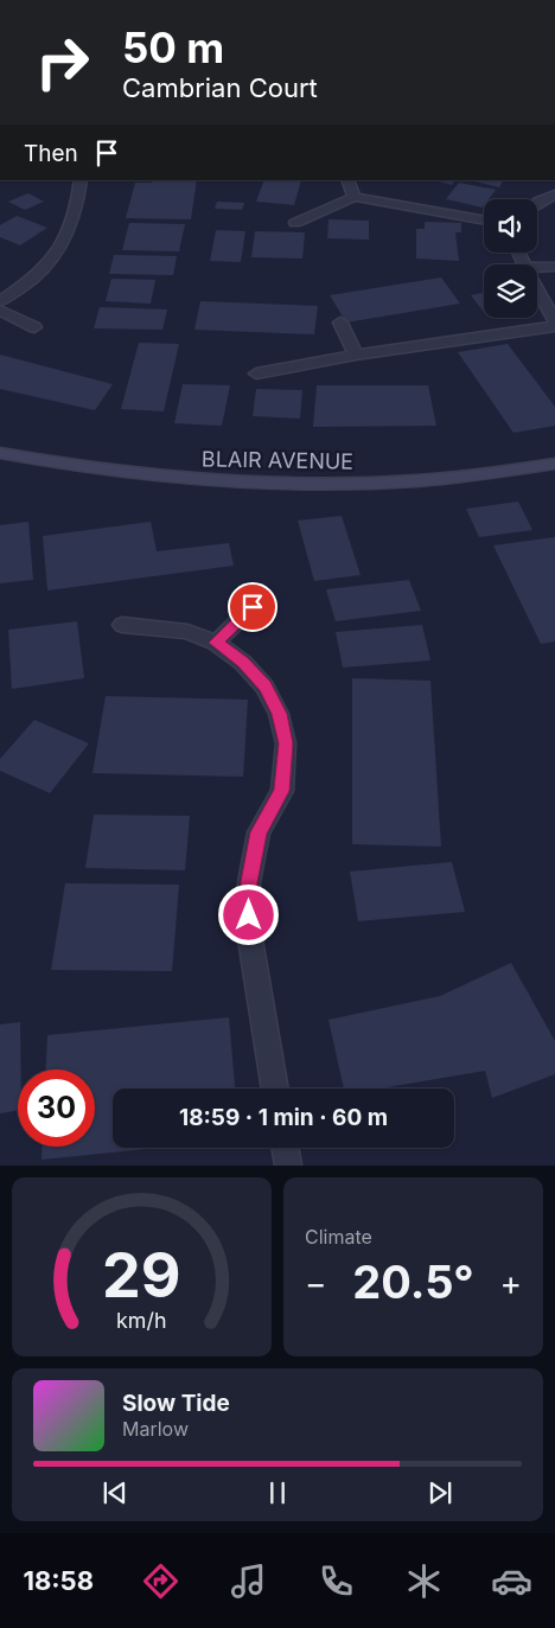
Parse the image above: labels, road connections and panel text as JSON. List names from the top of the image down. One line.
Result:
{"streets":{"street":["BLAIR AVENUE"]},"page":{"turn":["50 m","Cambrian Court"],"then":"Then","limit":"30","trip":"18:59 · 1 min · 60 m","tile":"Climate","heat":["−","20.5°","+"],"song":["Slow Tide","Marlow"],"tabs":"18:58","gauge":["29","km/h"]}}
